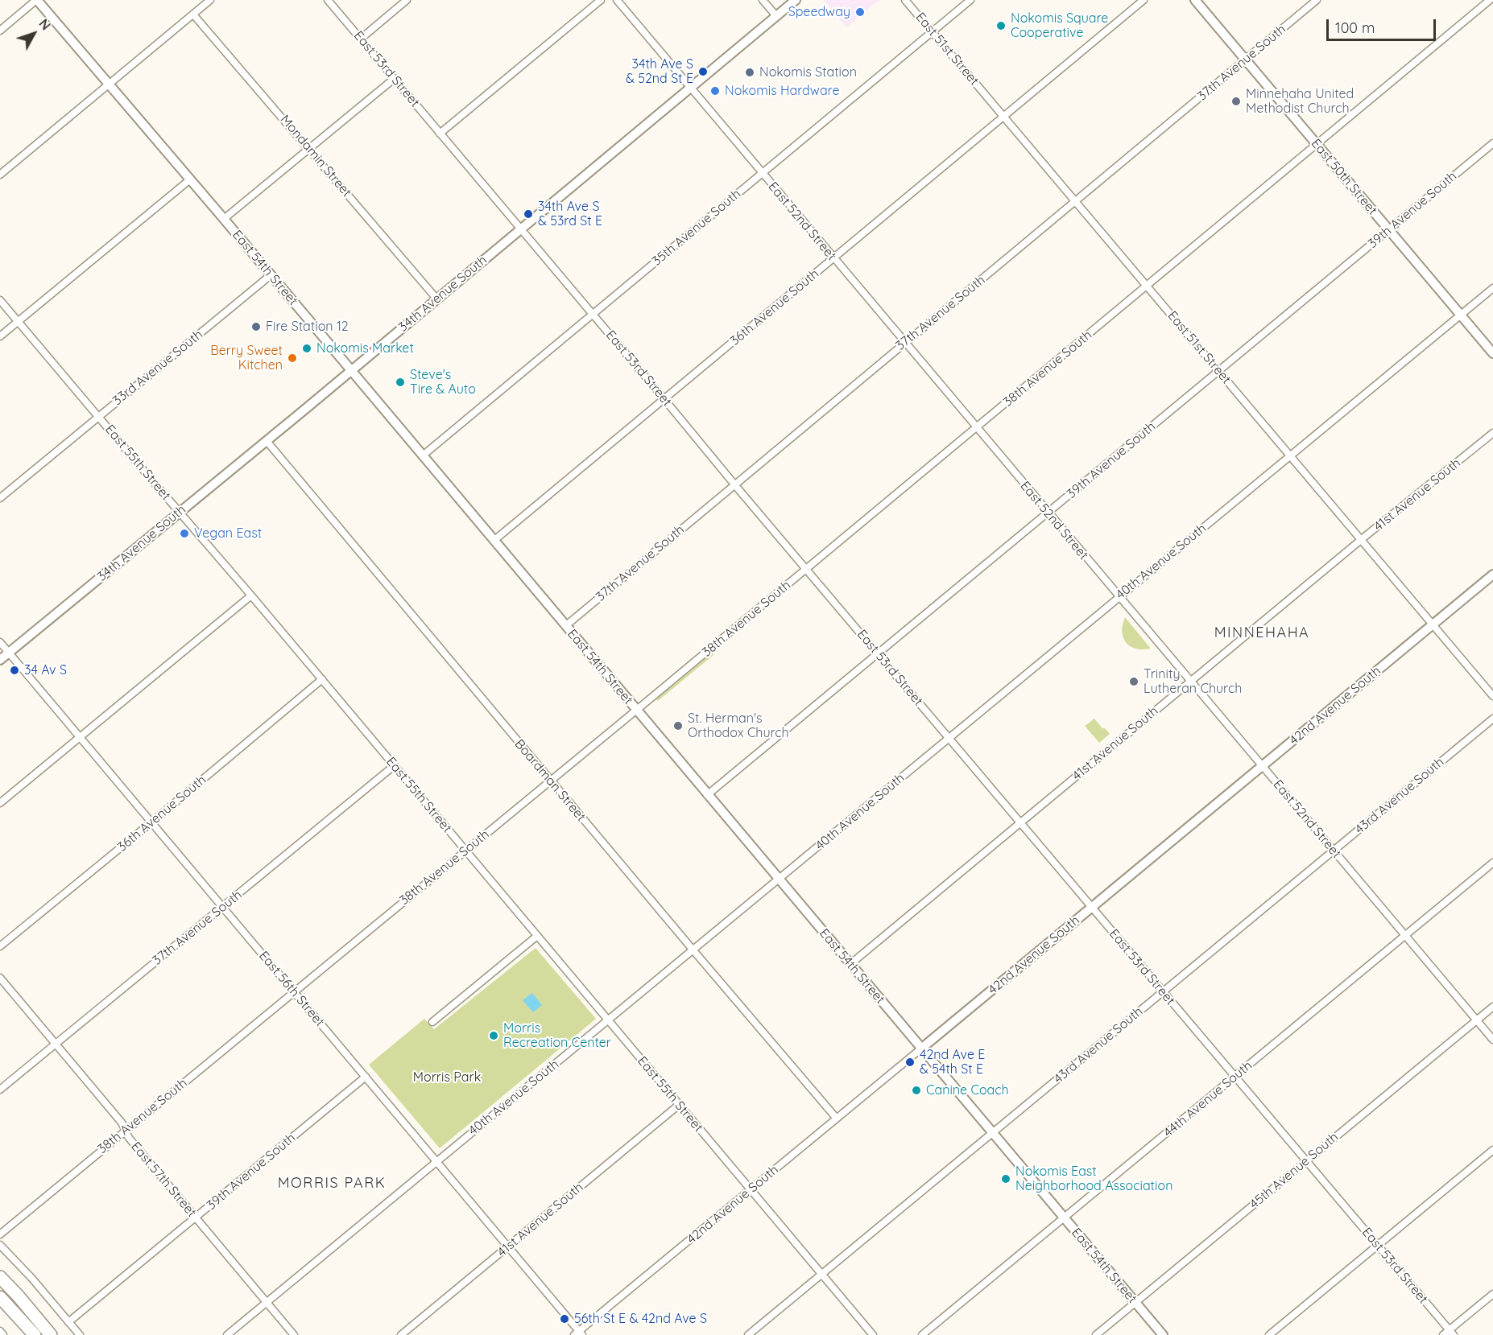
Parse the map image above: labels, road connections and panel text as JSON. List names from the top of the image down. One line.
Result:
{"streets":{"street":["East 51st Street","37th Avenue South","East 53rd Street","Mondamin Street","East 50th Street","39th Avenue South","East 52nd Street","35th Avenue South","East 54th Street","34th Avenue South","36th Avenue South","33rd Avenue South","38th Avenue South","East 55th Street","41st Avenue South","40th Avenue South","42nd Avenue South","Boardman Street","43rd Avenue South","East 56th Street","44th Avenue South","45th Avenue South","East 57th Street"]},"crossings":[["East 51st Street","37th Avenue South"],["East 51st Street","39th Avenue South"],["East 51st Street","35th Avenue South"],["East 51st Street","36th Avenue South"],["East 51st Street","38th Avenue South"],["East 51st Street","41st Avenue South"],["East 51st Street","40th Avenue South"],["East 51st Street","42nd Avenue South"],["37th Avenue South","East 53rd Street"],["37th Avenue South","East 50th Street"],["37th Avenue South","East 52nd Street"],["37th Avenue South","East 54th Street"],["37th Avenue South","East 55th Street"],["37th Avenue South","East 56th Street"],["37th Avenue South","East 57th Street"],["East 53rd Street","39th Avenue South"],["East 53rd Street","35th Avenue South"],["East 53rd Street","34th Avenue South"],["East 53rd Street","36th Avenue South"],["East 53rd Street","38th Avenue South"],["East 53rd Street","41st Avenue South"],["East 53rd Street","40th Avenue South"],["East 53rd Street","42nd Avenue South"],["East 53rd Street","43rd Avenue South"],["East 53rd Street","44th Avenue South"],["East 53rd Street","45th Avenue South"],["Mondamin Street","34th Avenue South"],["East 50th Street","39th Avenue South"],["East 50th Street","38th Avenue South"],["East 50th Street","40th Avenue South"],["39th Avenue South","East 52nd Street"],["39th Avenue South","East 54th Street"],["39th Avenue South","East 56th Street"],["39th Avenue South","East 57th Street"],["East 52nd Street","35th Avenue South"],["East 52nd Street","34th Avenue South"],["East 52nd Street","36th Avenue South"],["East 52nd Street","38th Avenue South"],["East 52nd Street","41st Avenue South"],["East 52nd Street","40th Avenue South"],["East 52nd Street","42nd Avenue South"],["East 52nd Street","43rd Avenue South"],["East 52nd Street","44th Avenue South"],["East 52nd Street","45th Avenue South"],["35th Avenue South","East 54th Street"],["East 54th Street","34th Avenue South"],["East 54th Street","36th Avenue South"],["East 54th Street","33rd Avenue South"],["East 54th Street","38th Avenue South"],["East 54th Street","41st Avenue South"],["East 54th Street","40th Avenue South"],["East 54th Street","42nd Avenue South"],["East 54th Street","43rd Avenue South"],["East 54th Street","44th Avenue South"],["East 54th Street","45th Avenue South"],["34th Avenue South","East 55th Street"],["34th Avenue South","Boardman Street"],["34th Avenue South","East 56th Street"],["36th Avenue South","East 55th Street"],["36th Avenue South","East 56th Street"],["33rd Avenue South","East 55th Street"],["38th Avenue South","East 55th Street"],["38th Avenue South","Boardman Street"],["38th Avenue South","East 56th Street"],["38th Avenue South","East 57th Street"],["East 55th Street","41st Avenue South"],["East 55th Street","40th Avenue South"],["East 55th Street","42nd Avenue South"],["East 55th Street","43rd Avenue South"],["41st Avenue South","East 56th Street"],["40th Avenue South","Boardman Street"],["40th Avenue South","East 56th Street"],["40th Avenue South","East 57th Street"],["42nd Avenue South","Boardman Street"],["42nd Avenue South","East 56th Street"]],"districts":["MINNEHAHA","MORRIS PARK"],"parks":["Morris Park"],"places":["Speedway","Nokomis Square Cooperative","34th Ave S & 52nd St E","Nokomis Station","Nokomis Hardware","Minnehaha United Methodist Church","34th Ave S & 53rd St E","Fire Station 12","Nokomis Market","Berry Sweet Kitchen","Steve's Tire & Auto","Vegan East","34 Av S","Trinity Lutheran Church","St. Herman's Orthodox Church","Morris Recreation Center","42nd Ave E & 54th St E","Canine Coach","Nokomis East Neighborhood Association","56th St E & 42nd Ave S"],"scale_bar":"100 m","north":"top right"}
